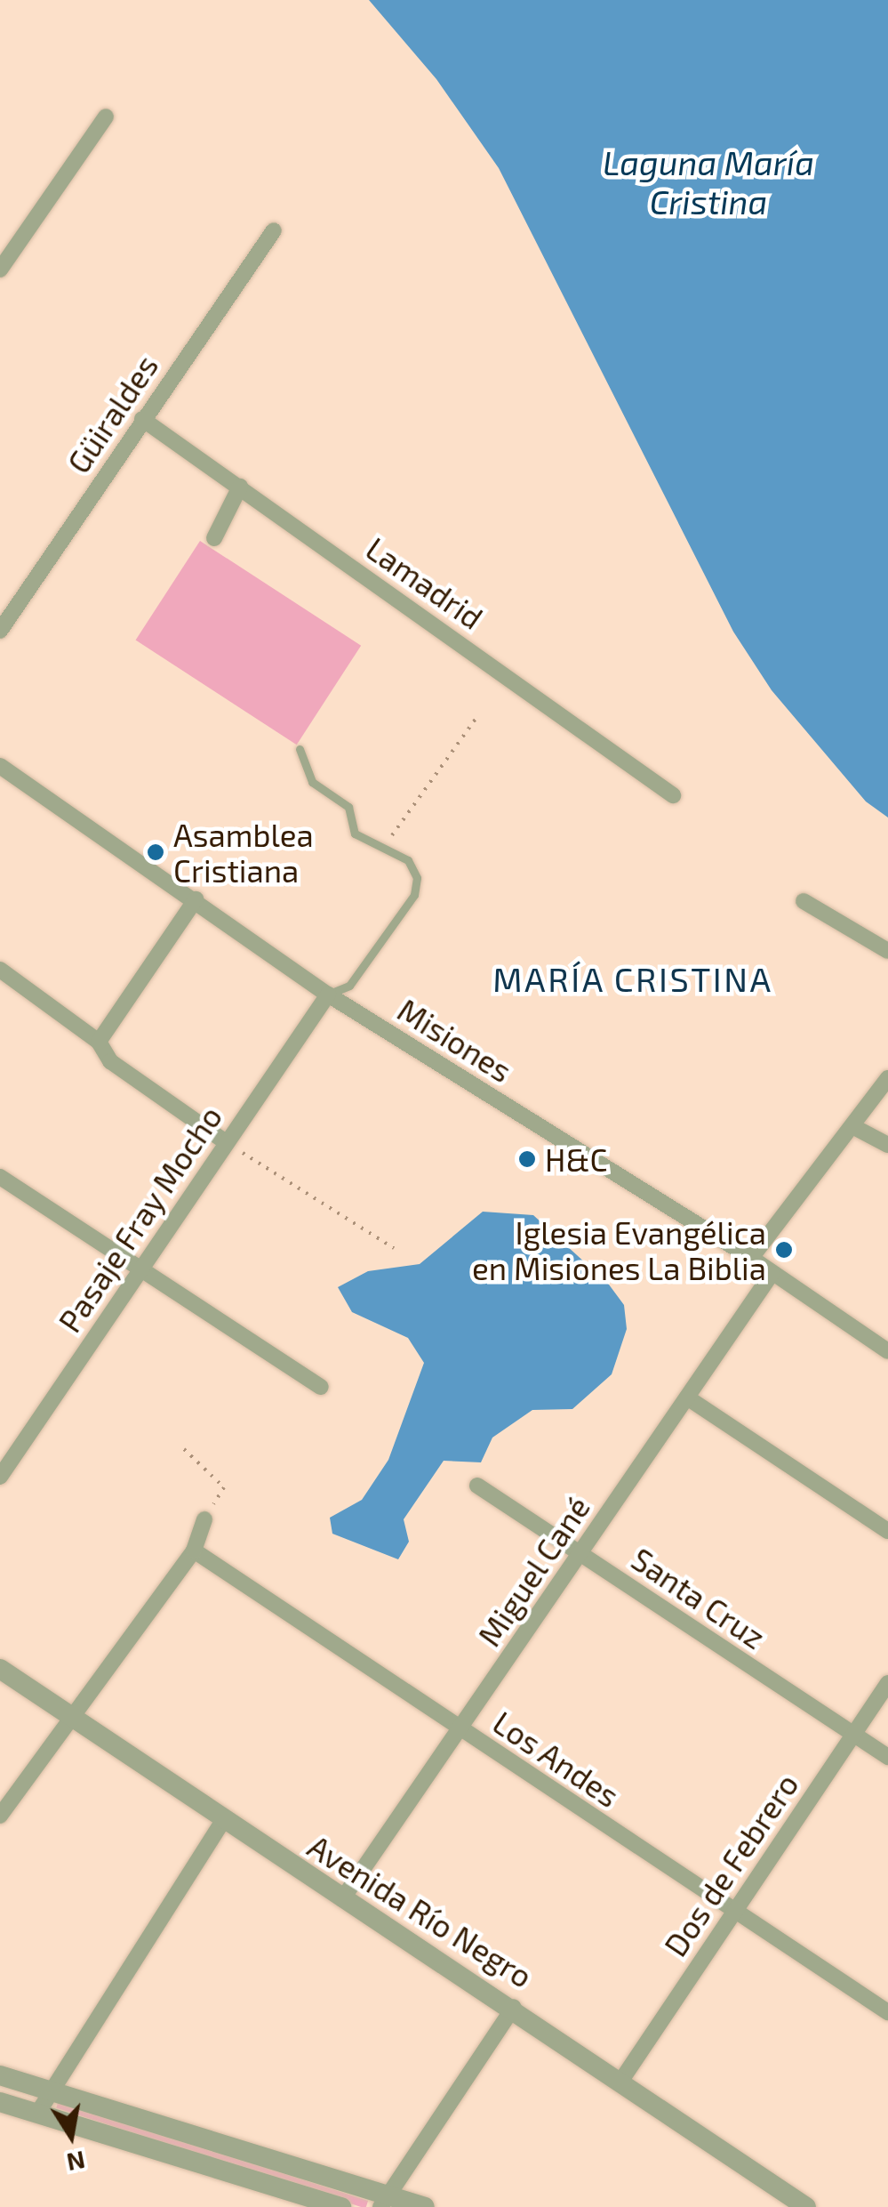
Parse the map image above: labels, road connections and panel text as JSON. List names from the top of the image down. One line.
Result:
{"streets":{"street":["Güiraldes","Lamadrid","Misiones","Pasaje Fray Mocho","Miguel Cané","Santa Cruz","Los Andes","Dos de Febrero","Avenida Río Negro"]},"crossings":[["Güiraldes","Lamadrid"],["Misiones","Pasaje Fray Mocho"],["Misiones","Miguel Cané"],["Miguel Cané","Santa Cruz"],["Miguel Cané","Los Andes"],["Miguel Cané","Avenida Río Negro"],["Santa Cruz","Dos de Febrero"],["Los Andes","Dos de Febrero"],["Dos de Febrero","Avenida Río Negro"]],"districts":["MARÍA CRISTINA"],"water":["Laguna María Cristina"],"places":["Asamblea Cristiana","H&C","Iglesia Evangélica en Misiones La Biblia"],"north":"bottom"}
